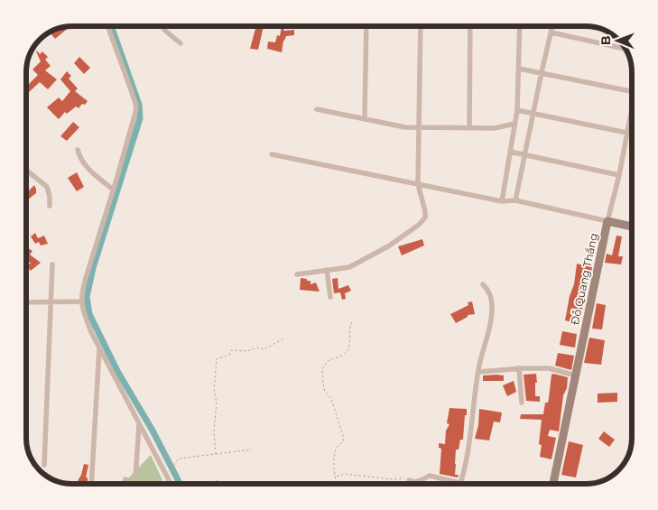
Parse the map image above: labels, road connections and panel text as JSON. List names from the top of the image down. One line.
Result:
{"streets":{"street":["Đỗ Quang Thắng"]},"north":"left"}
